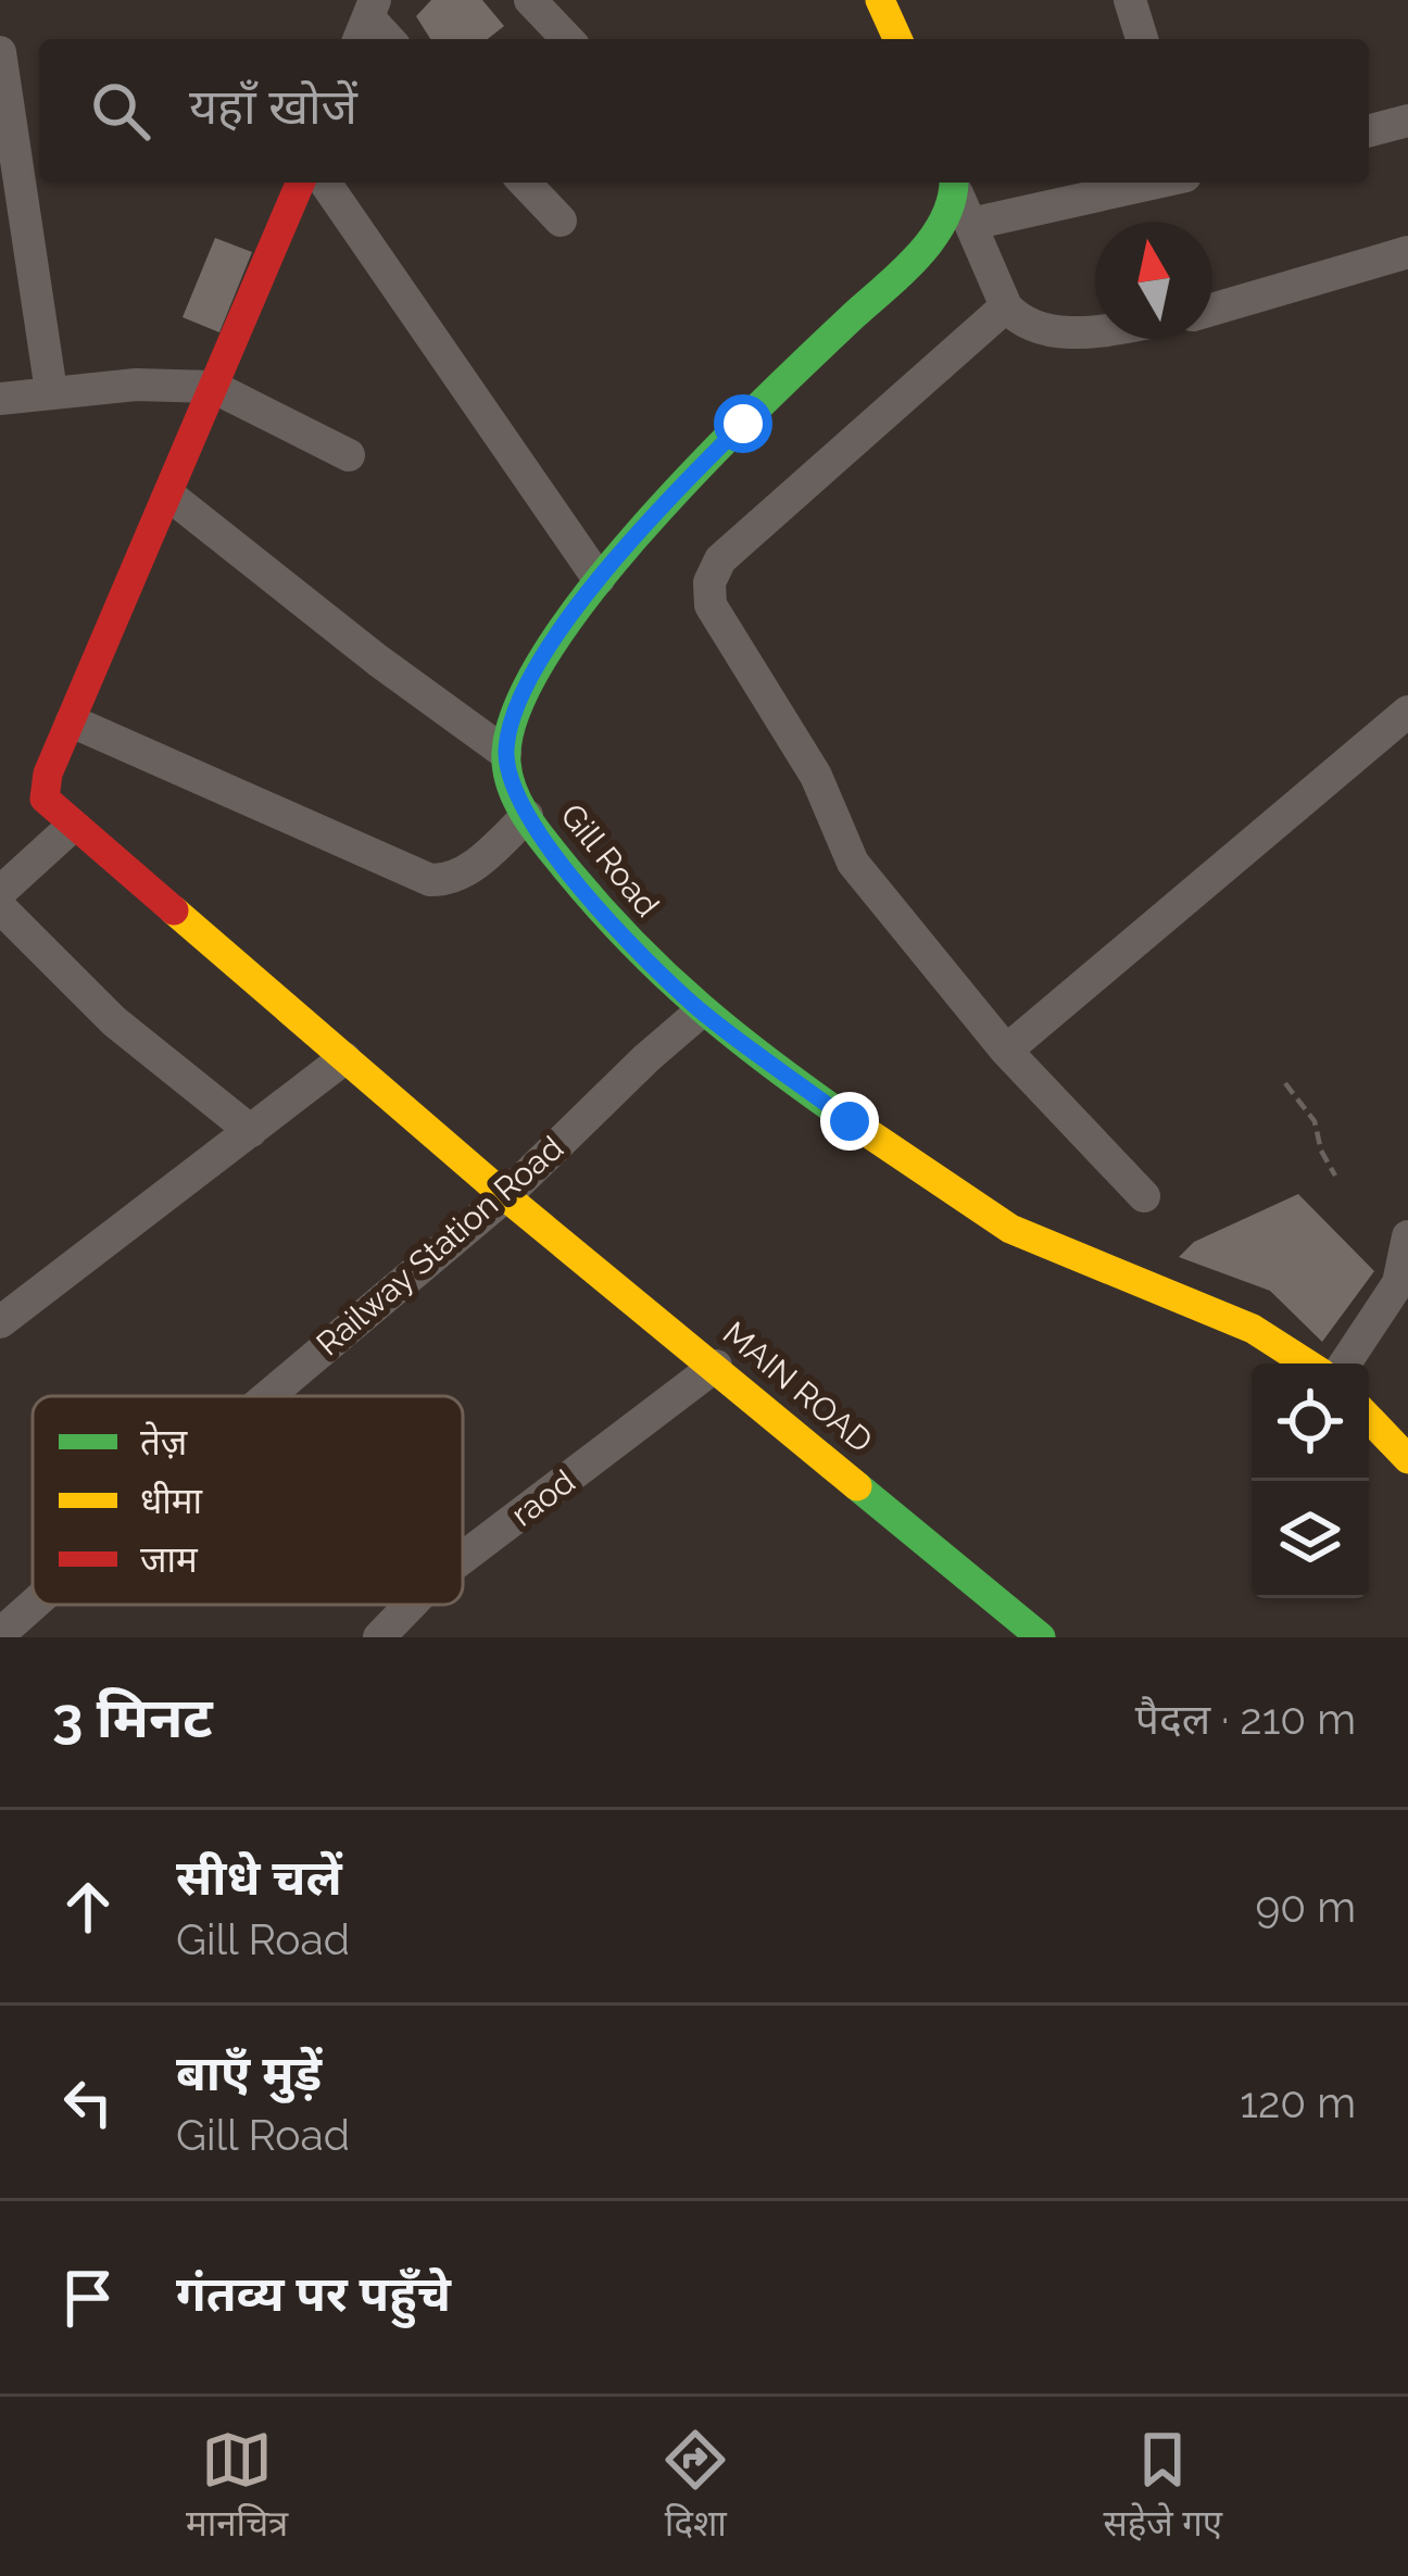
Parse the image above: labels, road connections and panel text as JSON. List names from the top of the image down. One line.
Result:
{"streets":{"street":["Gill Road","Railway Station Road","MAIN ROAD","raod"]},"crossings":[["Gill Road","Railway Station Road"],["Railway Station Road","MAIN ROAD"],["MAIN ROAD","raod"]],"legend":["तेज़","धीमा","जाम"],"north":"top","page":{"search":"यहाँ खोजें","heading":["3 मिनट","पैदल · 210 m"],"list":[["सीधे चलें","Gill Road","90 m"],["बाएँ मुड़ें","Gill Road","120 m"],"गंतव्य पर पहुँचे"],"nav":["मानचित्र","दिशा","सहेजे गए"]}}
